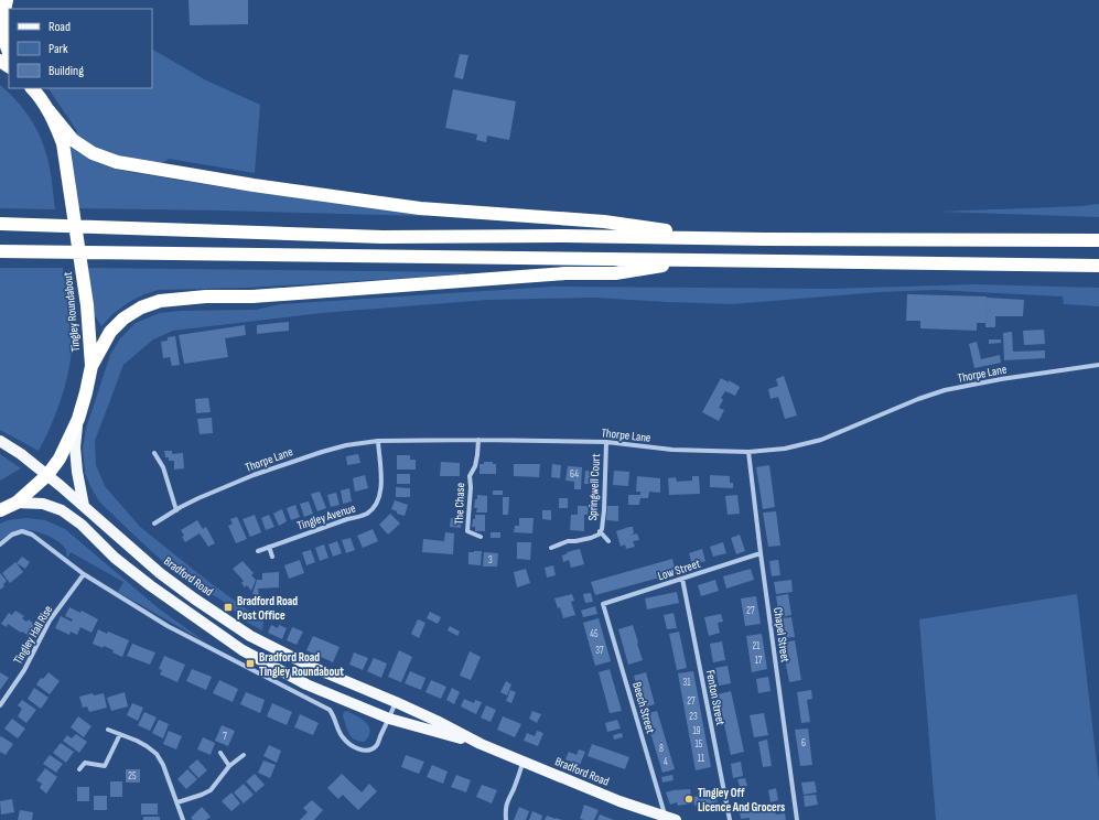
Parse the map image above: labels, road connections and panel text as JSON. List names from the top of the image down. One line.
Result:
{"streets":{"highway":["Tingley Roundabout"],"main road":["Bradford Road"],"street":["Thorpe Lane","Springwell Court","The Chase","Tingley Avenue","Low Street","Tingley Hall Rise","Chapel Street","Fenton Street","Beech Street"]},"crossings":[["Tingley Roundabout","Bradford Road"],["Thorpe Lane","Springwell Court"],["Thorpe Lane","The Chase"],["Thorpe Lane","Tingley Avenue"],["Thorpe Lane","Chapel Street"],["Low Street","Chapel Street"],["Low Street","Fenton Street"],["Low Street","Beech Street"],["Bradford Road","Beech Street"]],"places":{"transit":["Bradford Road Post Office","Bradford Road Tingley Roundabout"],"other":["Tingley Off Licence And Grocers"]},"house_numbers":["64","3","27","45","21","37","17","31","27","23","19","7","6","15","8","11","4","25"],"legend":["Road","Park","Building"]}
